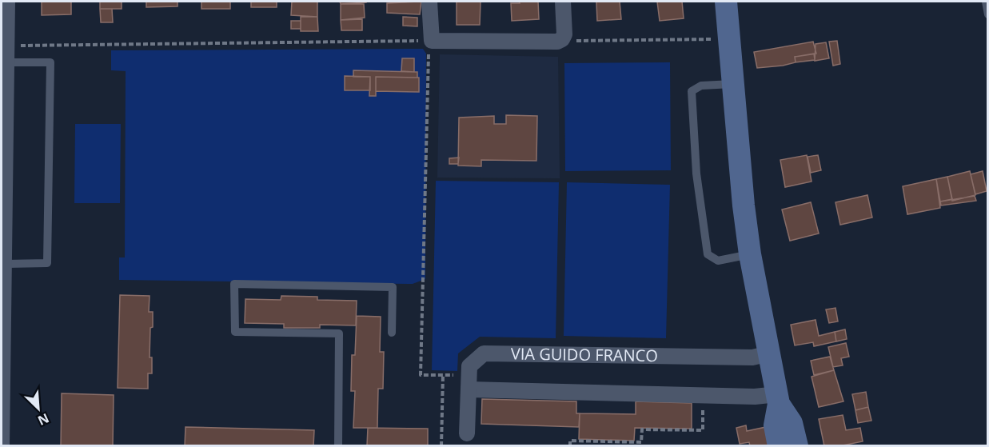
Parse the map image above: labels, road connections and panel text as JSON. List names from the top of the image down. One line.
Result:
{"streets":{"street":["VIA GUIDO FRANCO"]},"north":"bottom right"}
